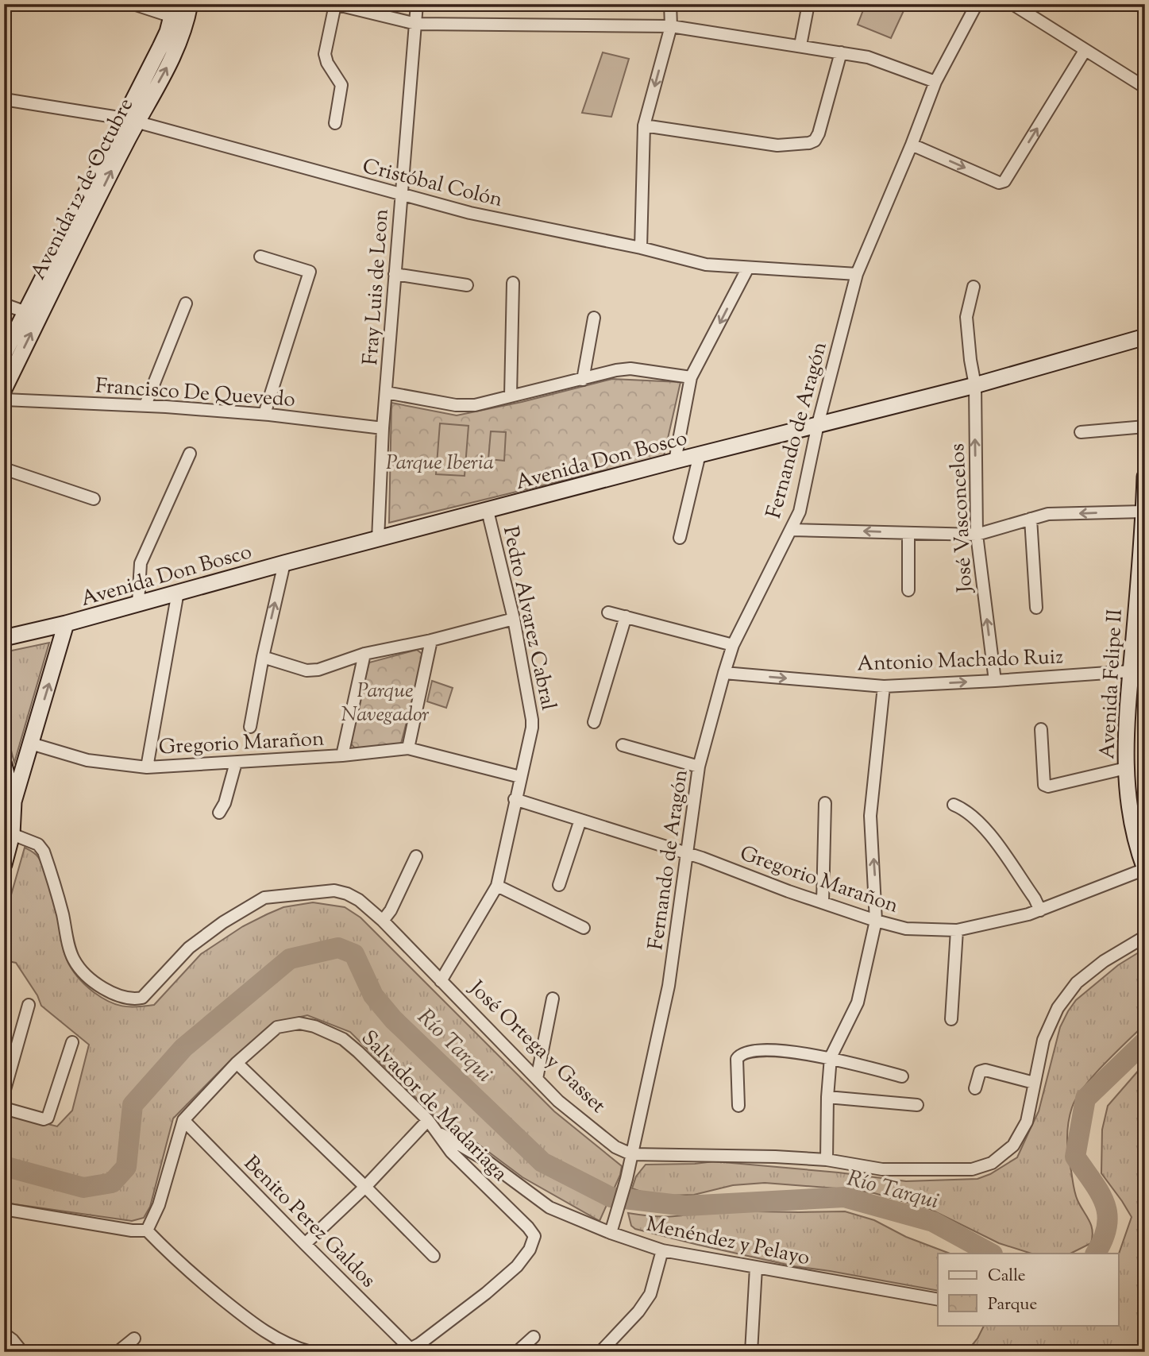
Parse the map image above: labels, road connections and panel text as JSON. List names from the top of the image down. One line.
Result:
{"streets":{"main road":["Avenida 12 de Octubre","Avenida Don Bosco","Avenida Felipe II"],"street":["Cristóbal Colón","Fray Luis de Leon","Francisco De Quevedo","Fernando de Aragón","José Vasconcelos","Pedro Alvarez Cabral","Antonio Machado Ruiz","Gregorio Marañon","José Ortega y Gasset","Salvador de Madariaga","Benito Perez Galdos","Menéndez y Pelayo"]},"crossings":[["Cristóbal Colón","Avenida 12 de Octubre"],["Cristóbal Colón","Fray Luis de Leon"],["Cristóbal Colón","Fernando de Aragón"],["Fray Luis de Leon","Francisco De Quevedo"],["Fray Luis de Leon","Avenida Don Bosco"],["Fernando de Aragón","Avenida Don Bosco"],["Fernando de Aragón","Antonio Machado Ruiz"],["Fernando de Aragón","Gregorio Marañon"],["Fernando de Aragón","José Ortega y Gasset"],["Fernando de Aragón","Menéndez y Pelayo"],["Avenida Don Bosco","José Vasconcelos"],["Avenida Don Bosco","Pedro Alvarez Cabral"],["José Vasconcelos","Antonio Machado Ruiz"],["Pedro Alvarez Cabral","Gregorio Marañon"],["Pedro Alvarez Cabral","José Ortega y Gasset"],["Antonio Machado Ruiz","Avenida Felipe II"],["Avenida Felipe II","Gregorio Marañon"],["Salvador de Madariaga","Benito Perez Galdos"],["Salvador de Madariaga","Menéndez y Pelayo"]],"one_way":["Antonio Machado Ruiz"],"water":["Río Tarqui"],"parks":["Parque Iberia","Parque Navegador"],"legend":["Calle","Parque"]}
